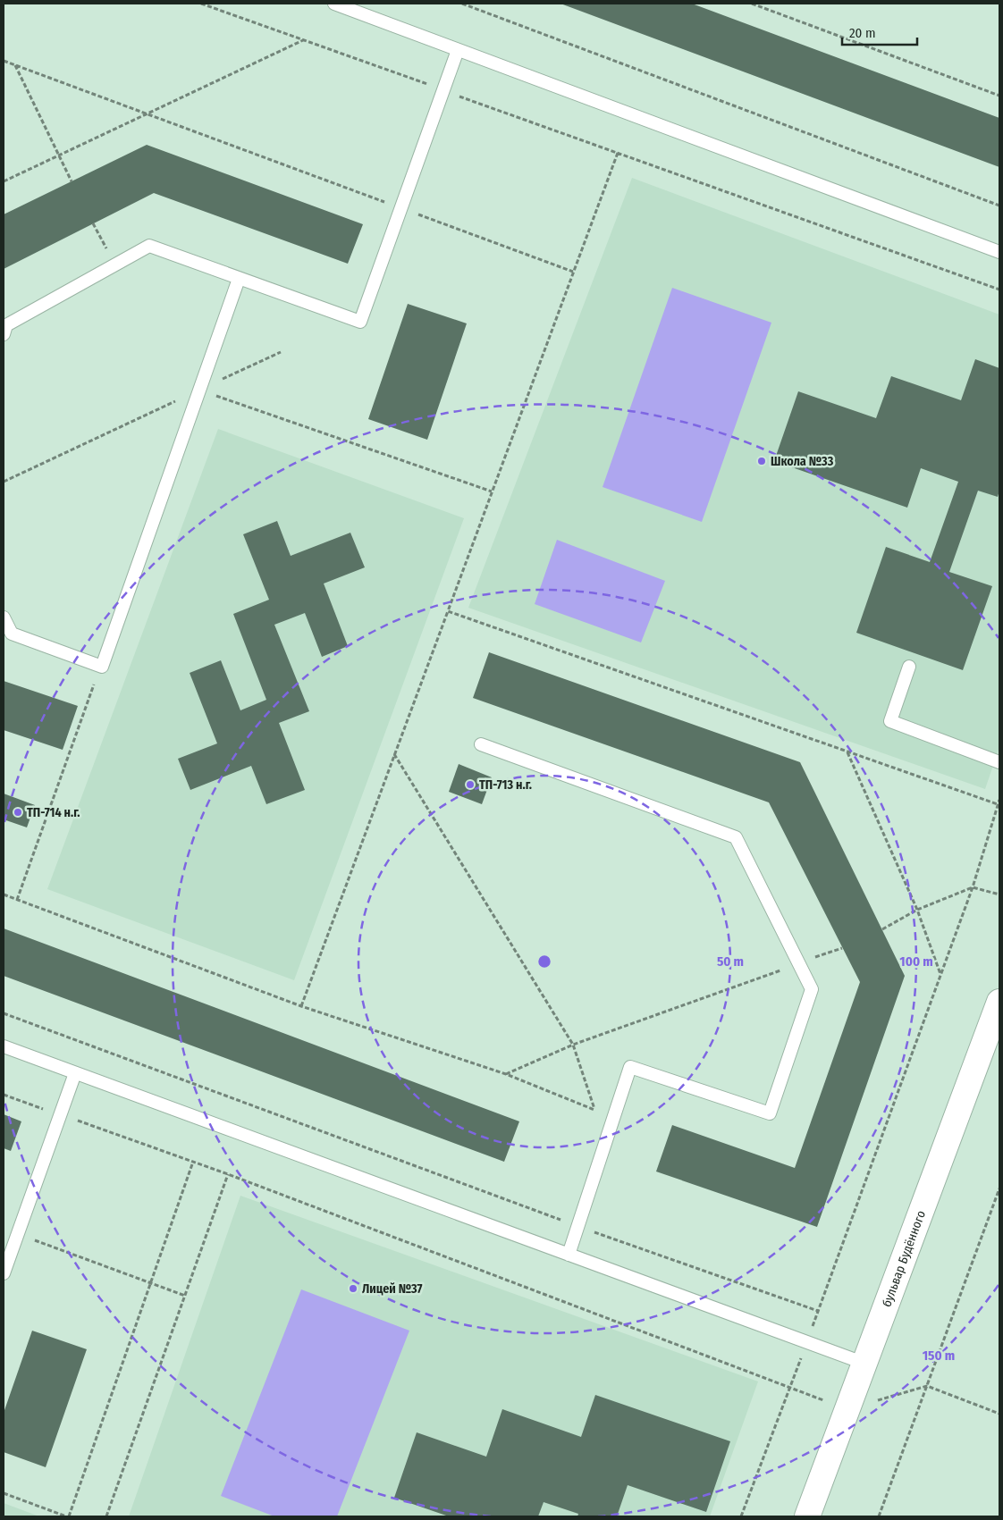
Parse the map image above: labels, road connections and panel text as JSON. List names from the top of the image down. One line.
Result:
{"streets":{"street":["бульвар Будённого"]},"places":["Школа №33","ТП-713 н.г.","ТП-714 н.г.","Лицей №37"],"scale_bar":"20 m","rings":["50 m","100 m","150 m"]}
